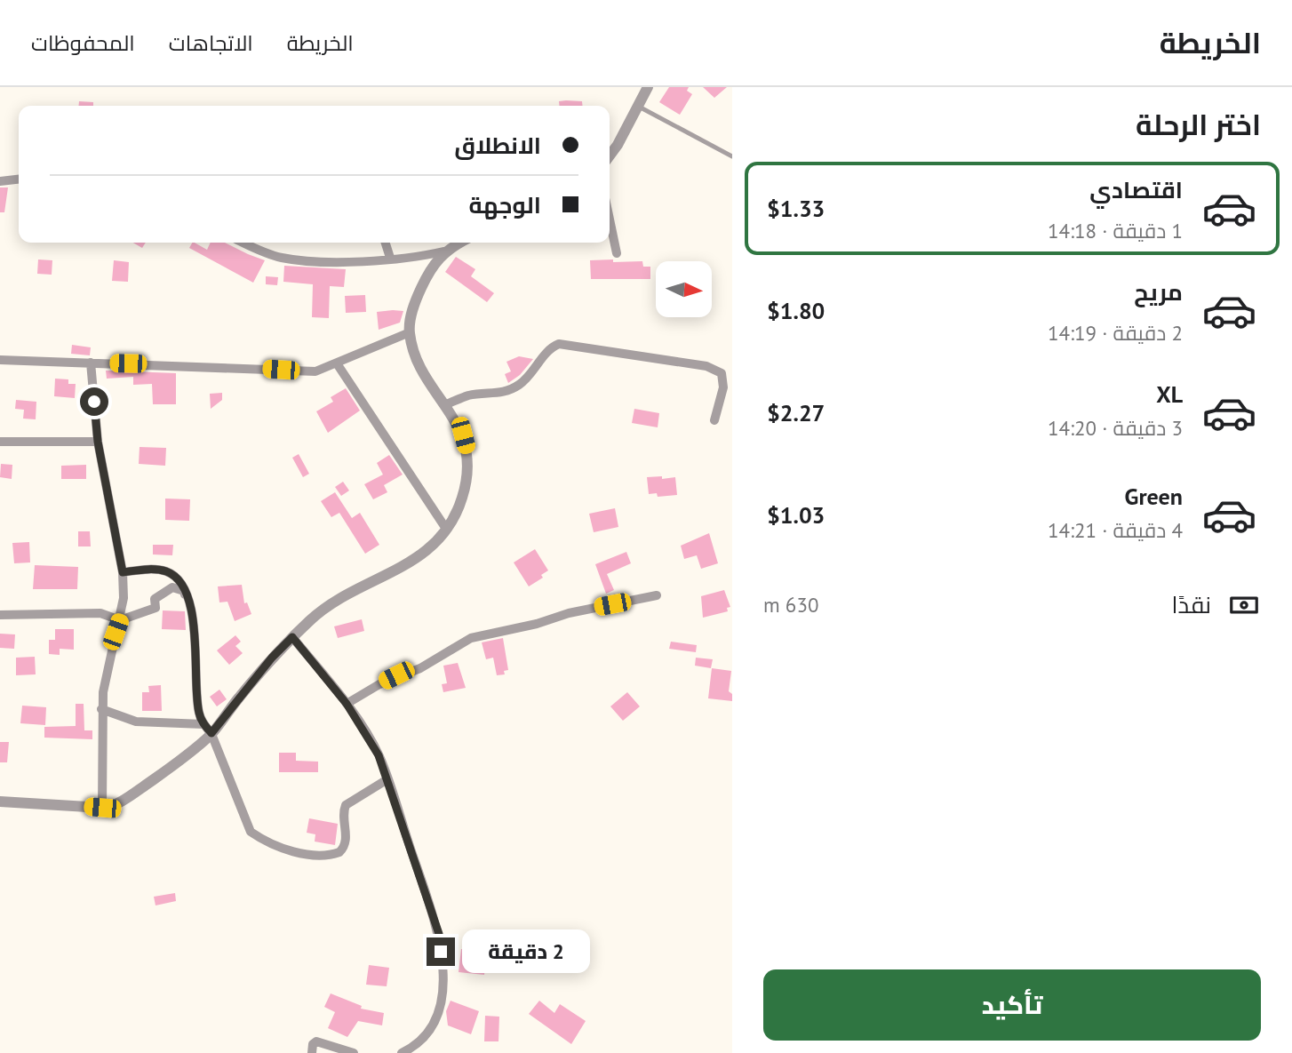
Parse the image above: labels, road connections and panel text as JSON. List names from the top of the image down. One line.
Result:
{"north":"right","page":{"header":"الخريطة","nav":["الخريطة","الاتجاهات","المحفوظات"],"heading":"اختر الرحلة","banner":["الانطلاق","الوجهة"],"list":[{"name":"اقتصادي","note":"1 دقيقة · 14:18","value":"$1.33"},{"name":"مريح","note":"2 دقيقة · 14:19","value":"$1.80"},{"name":"XL","note":"3 دقيقة · 14:20","value":"$2.27"},{"name":"Green","note":"4 دقيقة · 14:21","value":"$1.03"}],"pay":["نقدًا","630 m"],"bubble":"2 دقيقة","buttons":"تأكيد"}}
